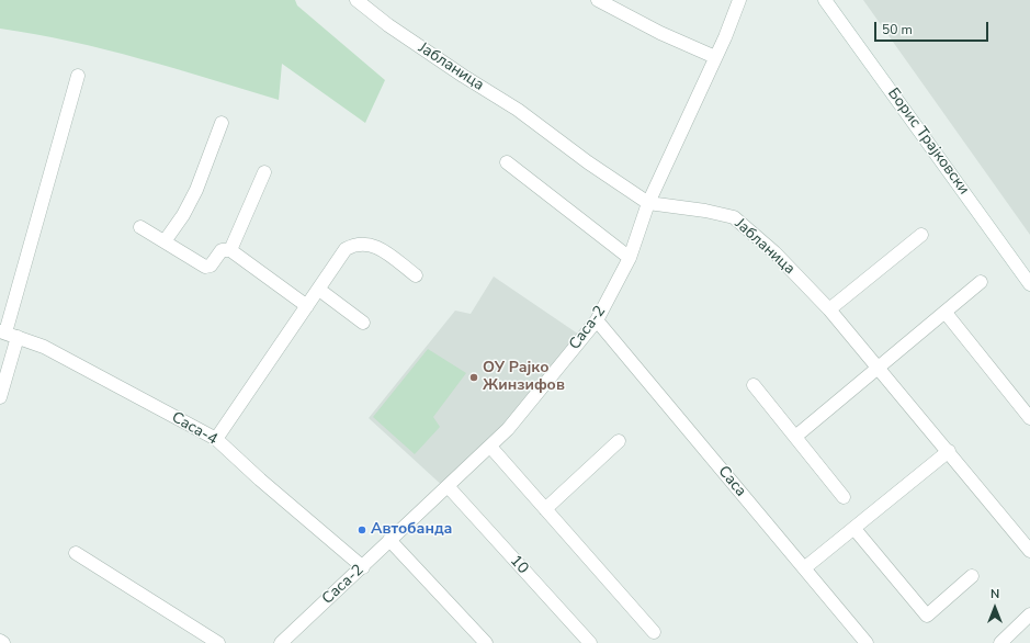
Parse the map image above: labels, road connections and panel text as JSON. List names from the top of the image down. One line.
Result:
{"streets":{"street":["Јабланица","Борис Трајковски","Саса-2","Саса-4","Саса","10"]},"crossings":[["Јабланица","Саса-2"],["Саса-2","Саса-4"],["Саса-2","Саса"],["Саса-2","10"]],"places":["ОУ Рајко Жинзифов","Автобанда"],"scale_bar":"50 m","north":"top"}
